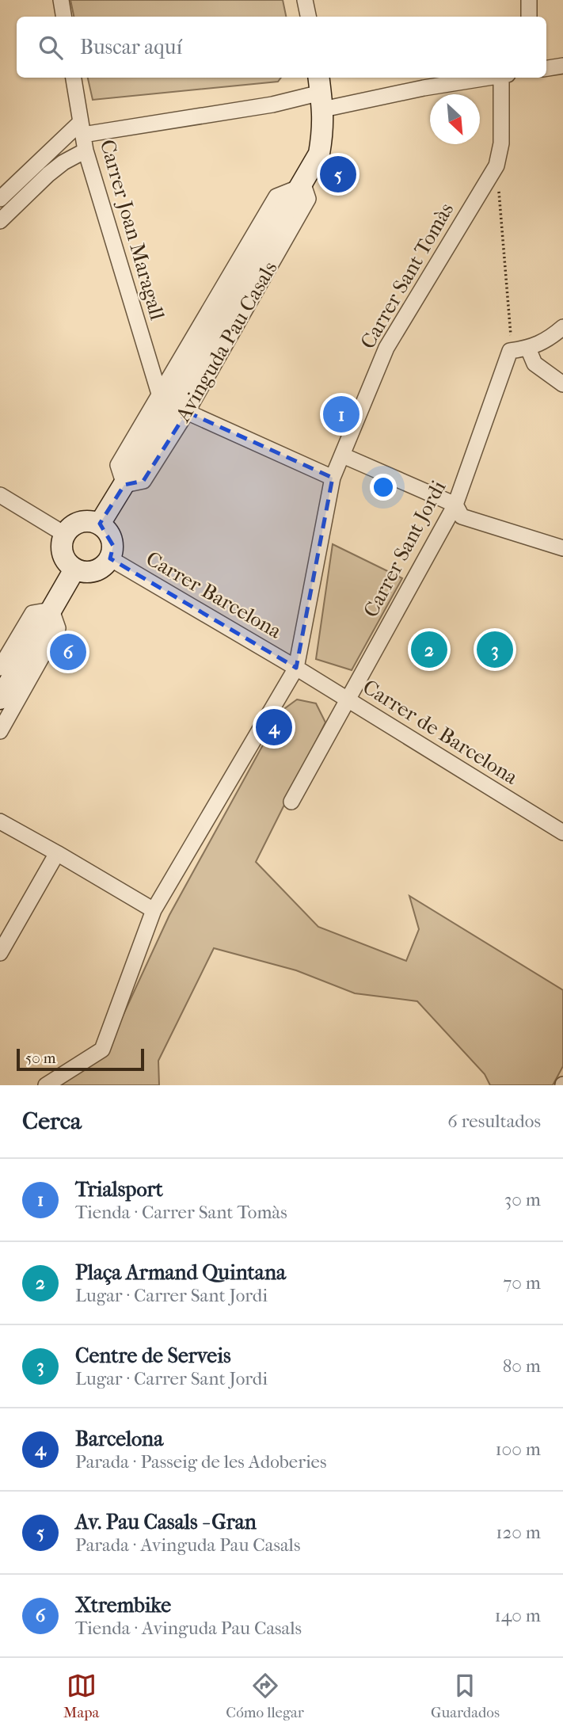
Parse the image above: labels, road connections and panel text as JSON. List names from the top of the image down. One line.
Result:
{"streets":{"street":["Carrer Joan Maragall","Carrer Sant Tomàs","Avinguda Pau Casals","Carrer Sant Jordi","Carrer Barcelona","Carrer de Barcelona"]},"crossings":[["Carrer Joan Maragall","Avinguda Pau Casals"],["Carrer Sant Tomàs","Carrer Barcelona"],["Carrer Sant Tomàs","Carrer de Barcelona"],["Avinguda Pau Casals","Carrer Barcelona"],["Carrer Sant Jordi","Carrer de Barcelona"],["Carrer Barcelona","Carrer de Barcelona"]],"scale_bar":"50 m","north":"bottom right","page":{"search":"Buscar aquí","pins":["5","1","2","3","6","4"],"scale":"50 m","heading":["Cerca","6 resultados"],"list":[{"mark":"1","name":"Trialsport","note":"Tienda · Carrer Sant Tomàs","value":"30 m"},{"mark":"2","name":"Plaça Armand Quintana","note":"Lugar · Carrer Sant Jordi","value":"70 m"},{"mark":"3","name":"Centre de Serveis","note":"Lugar · Carrer Sant Jordi","value":"80 m"},{"mark":"4","name":"Barcelona","note":"Parada · Passeig de les Adoberies","value":"100 m"},{"mark":"5","name":"Av. Pau Casals - Gran","note":"Parada · Avinguda Pau Casals","value":"120 m"},{"mark":"6","name":"Xtrembike","note":"Tienda · Avinguda Pau Casals","value":"140 m"}],"nav":["Mapa","Cómo llegar","Guardados"]}}
